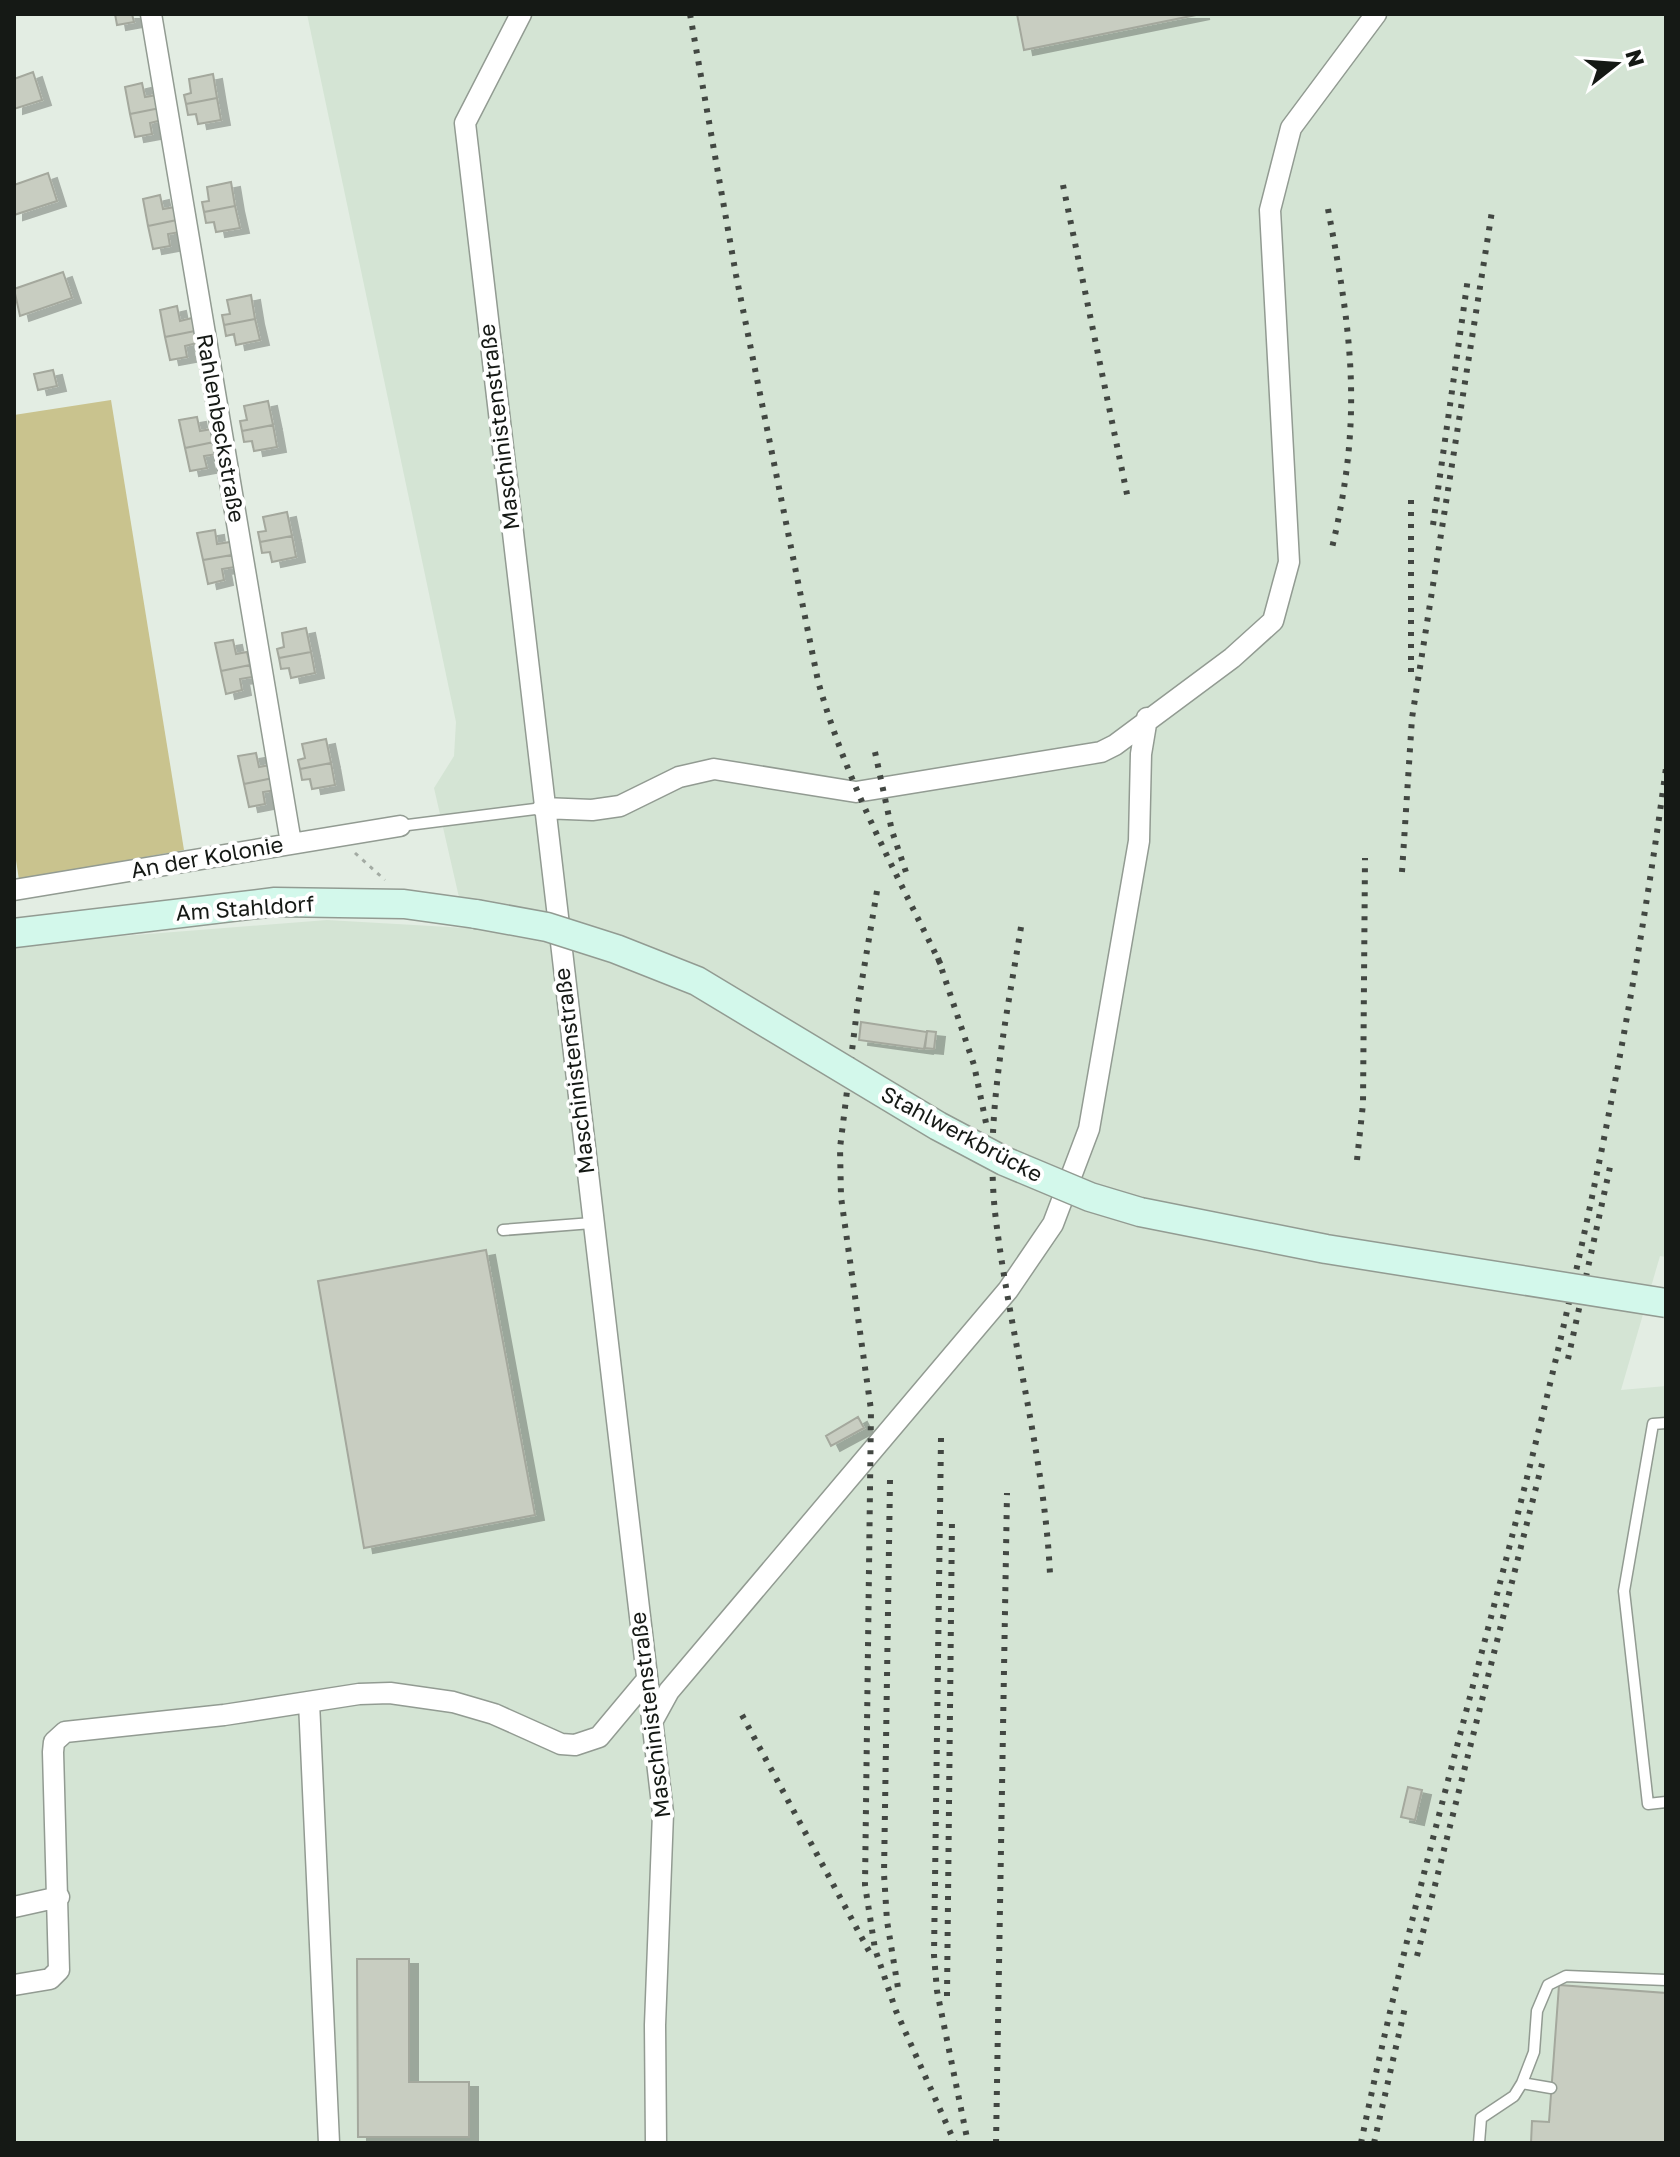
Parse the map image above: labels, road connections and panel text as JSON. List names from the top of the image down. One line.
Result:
{"streets":{"main road":["Am Stahldorf","Stahlwerkbrücke"],"street":["Maschinistenstraße","Rahlenbeckstraße","An der Kolonie"]},"crossings":[["Rahlenbeckstraße","An der Kolonie"],["Am Stahldorf","Stahlwerkbrücke"]],"north":"right"}
